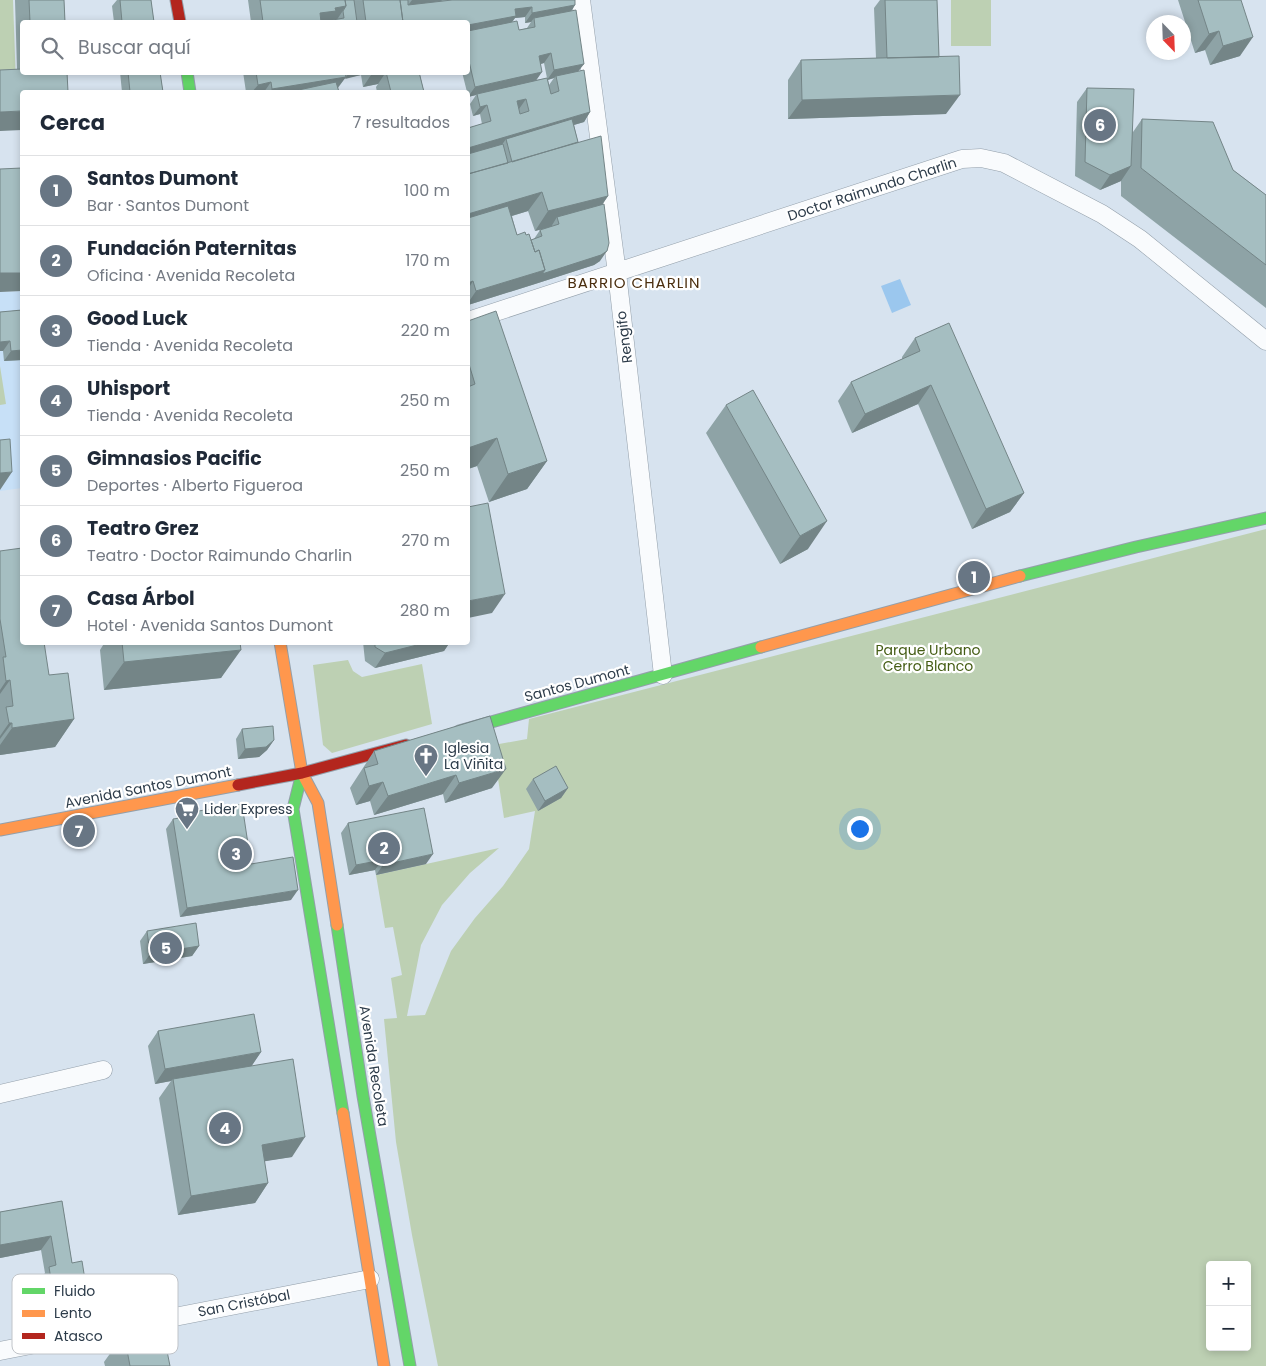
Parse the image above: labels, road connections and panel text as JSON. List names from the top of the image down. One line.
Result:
{"streets":{"main road":["Santos Dumont","Avenida Santos Dumont","Avenida Recoleta"],"street":["Doctor Raimundo Charlin","Rengifo","San Cristóbal"]},"crossings":[["Doctor Raimundo Charlin","Rengifo"],["Rengifo","Santos Dumont"],["Avenida Santos Dumont","Avenida Recoleta"],["Avenida Recoleta","San Cristóbal"]],"districts":["BARRIO CHARLIN"],"parks":["Parque Urbano Cerro Blanco"],"places":{"church":["Iglesia La Viñita"],"supermarket":["Lider Express"]},"legend":["Fluido","Lento","Atasco"],"north":"bottom right","page":{"search":"Buscar aquí","heading":["Cerca","7 resultados"],"pins":["6","1","7","2","3","5","4"],"list":[{"mark":"1","name":"Santos Dumont","note":"Bar · Santos Dumont","value":"100 m"},{"mark":"2","name":"Fundación Paternitas","note":"Oficina · Avenida Recoleta","value":"170 m"},{"mark":"3","name":"Good Luck","note":"Tienda · Avenida Recoleta","value":"220 m"},{"mark":"4","name":"Uhisport","note":"Tienda · Avenida Recoleta","value":"250 m"},{"mark":"5","name":"Gimnasios Pacific","note":"Deportes · Alberto Figueroa","value":"250 m"},{"mark":"6","name":"Teatro Grez","note":"Teatro · Doctor Raimundo Charlin","value":"270 m"},{"mark":"7","name":"Casa Árbol","note":"Hotel · Avenida Santos Dumont","value":"280 m"}],"map_buttons":["+","−"]}}
